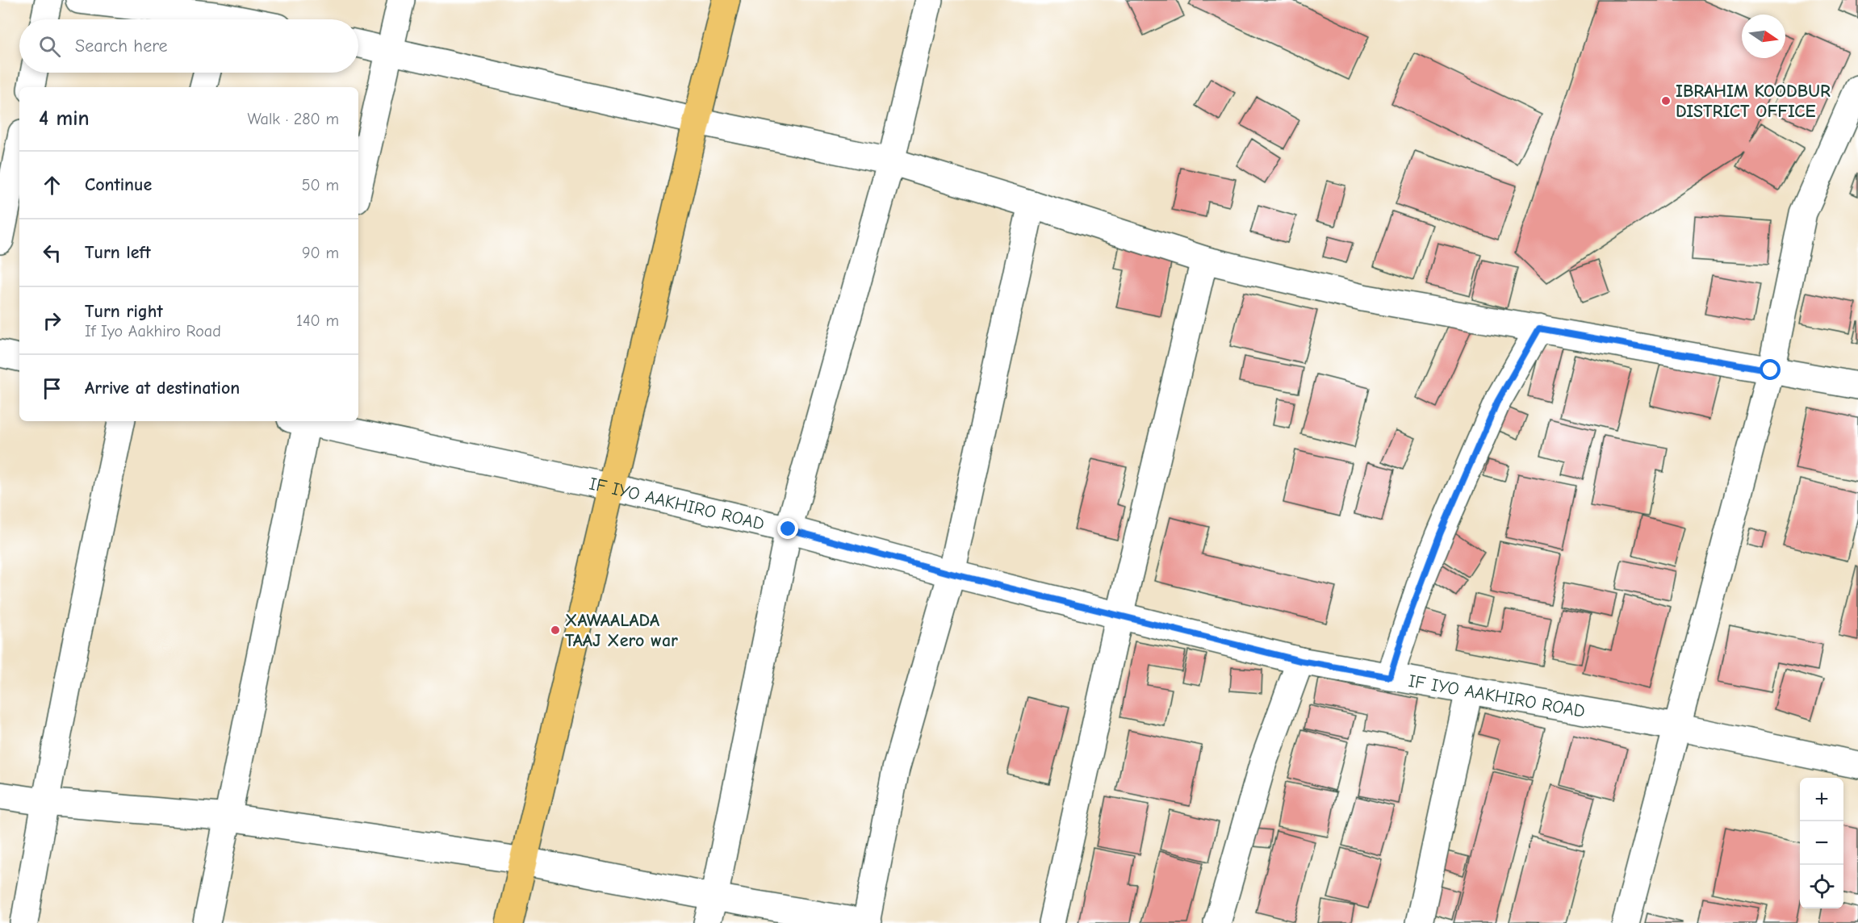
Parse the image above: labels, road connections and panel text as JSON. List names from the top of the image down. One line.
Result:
{"streets":{"street":["IF IYO AAKHIRO ROAD"]},"places":["IBRAHIM KOODBUR DISTRICT OFFICE","XAWAALADA TAAJ Xero war"],"north":"right","page":{"search":"Search here","heading":["4 min","Walk · 280 m"],"list":[["Continue","50 m"],["Turn left","90 m"],["Turn right","If Iyo Aakhiro Road","140 m"],"Arrive at destination"],"map_buttons":["+","−"]}}
